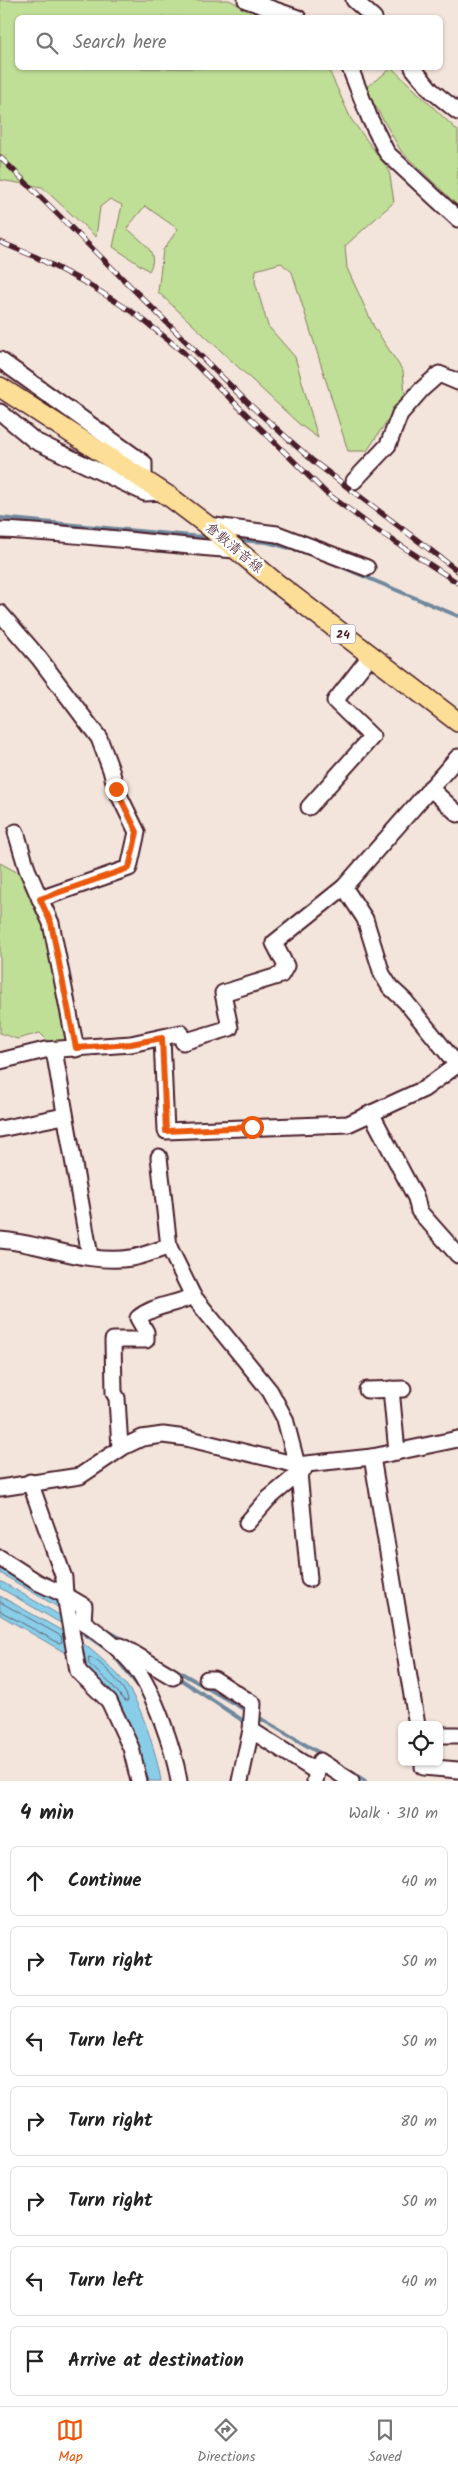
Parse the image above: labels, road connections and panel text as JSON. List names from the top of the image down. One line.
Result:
{"streets":{"main road":["倉敷清音線","24"]},"page":{"search":"Search here","heading":["4 min","Walk · 310 m"],"list":[["Continue","40 m"],["Turn right","50 m"],["Turn left","50 m"],["Turn right","80 m"],["Turn right","50 m"],["Turn left","40 m"],"Arrive at destination"],"nav":["Map","Directions","Saved"]}}
